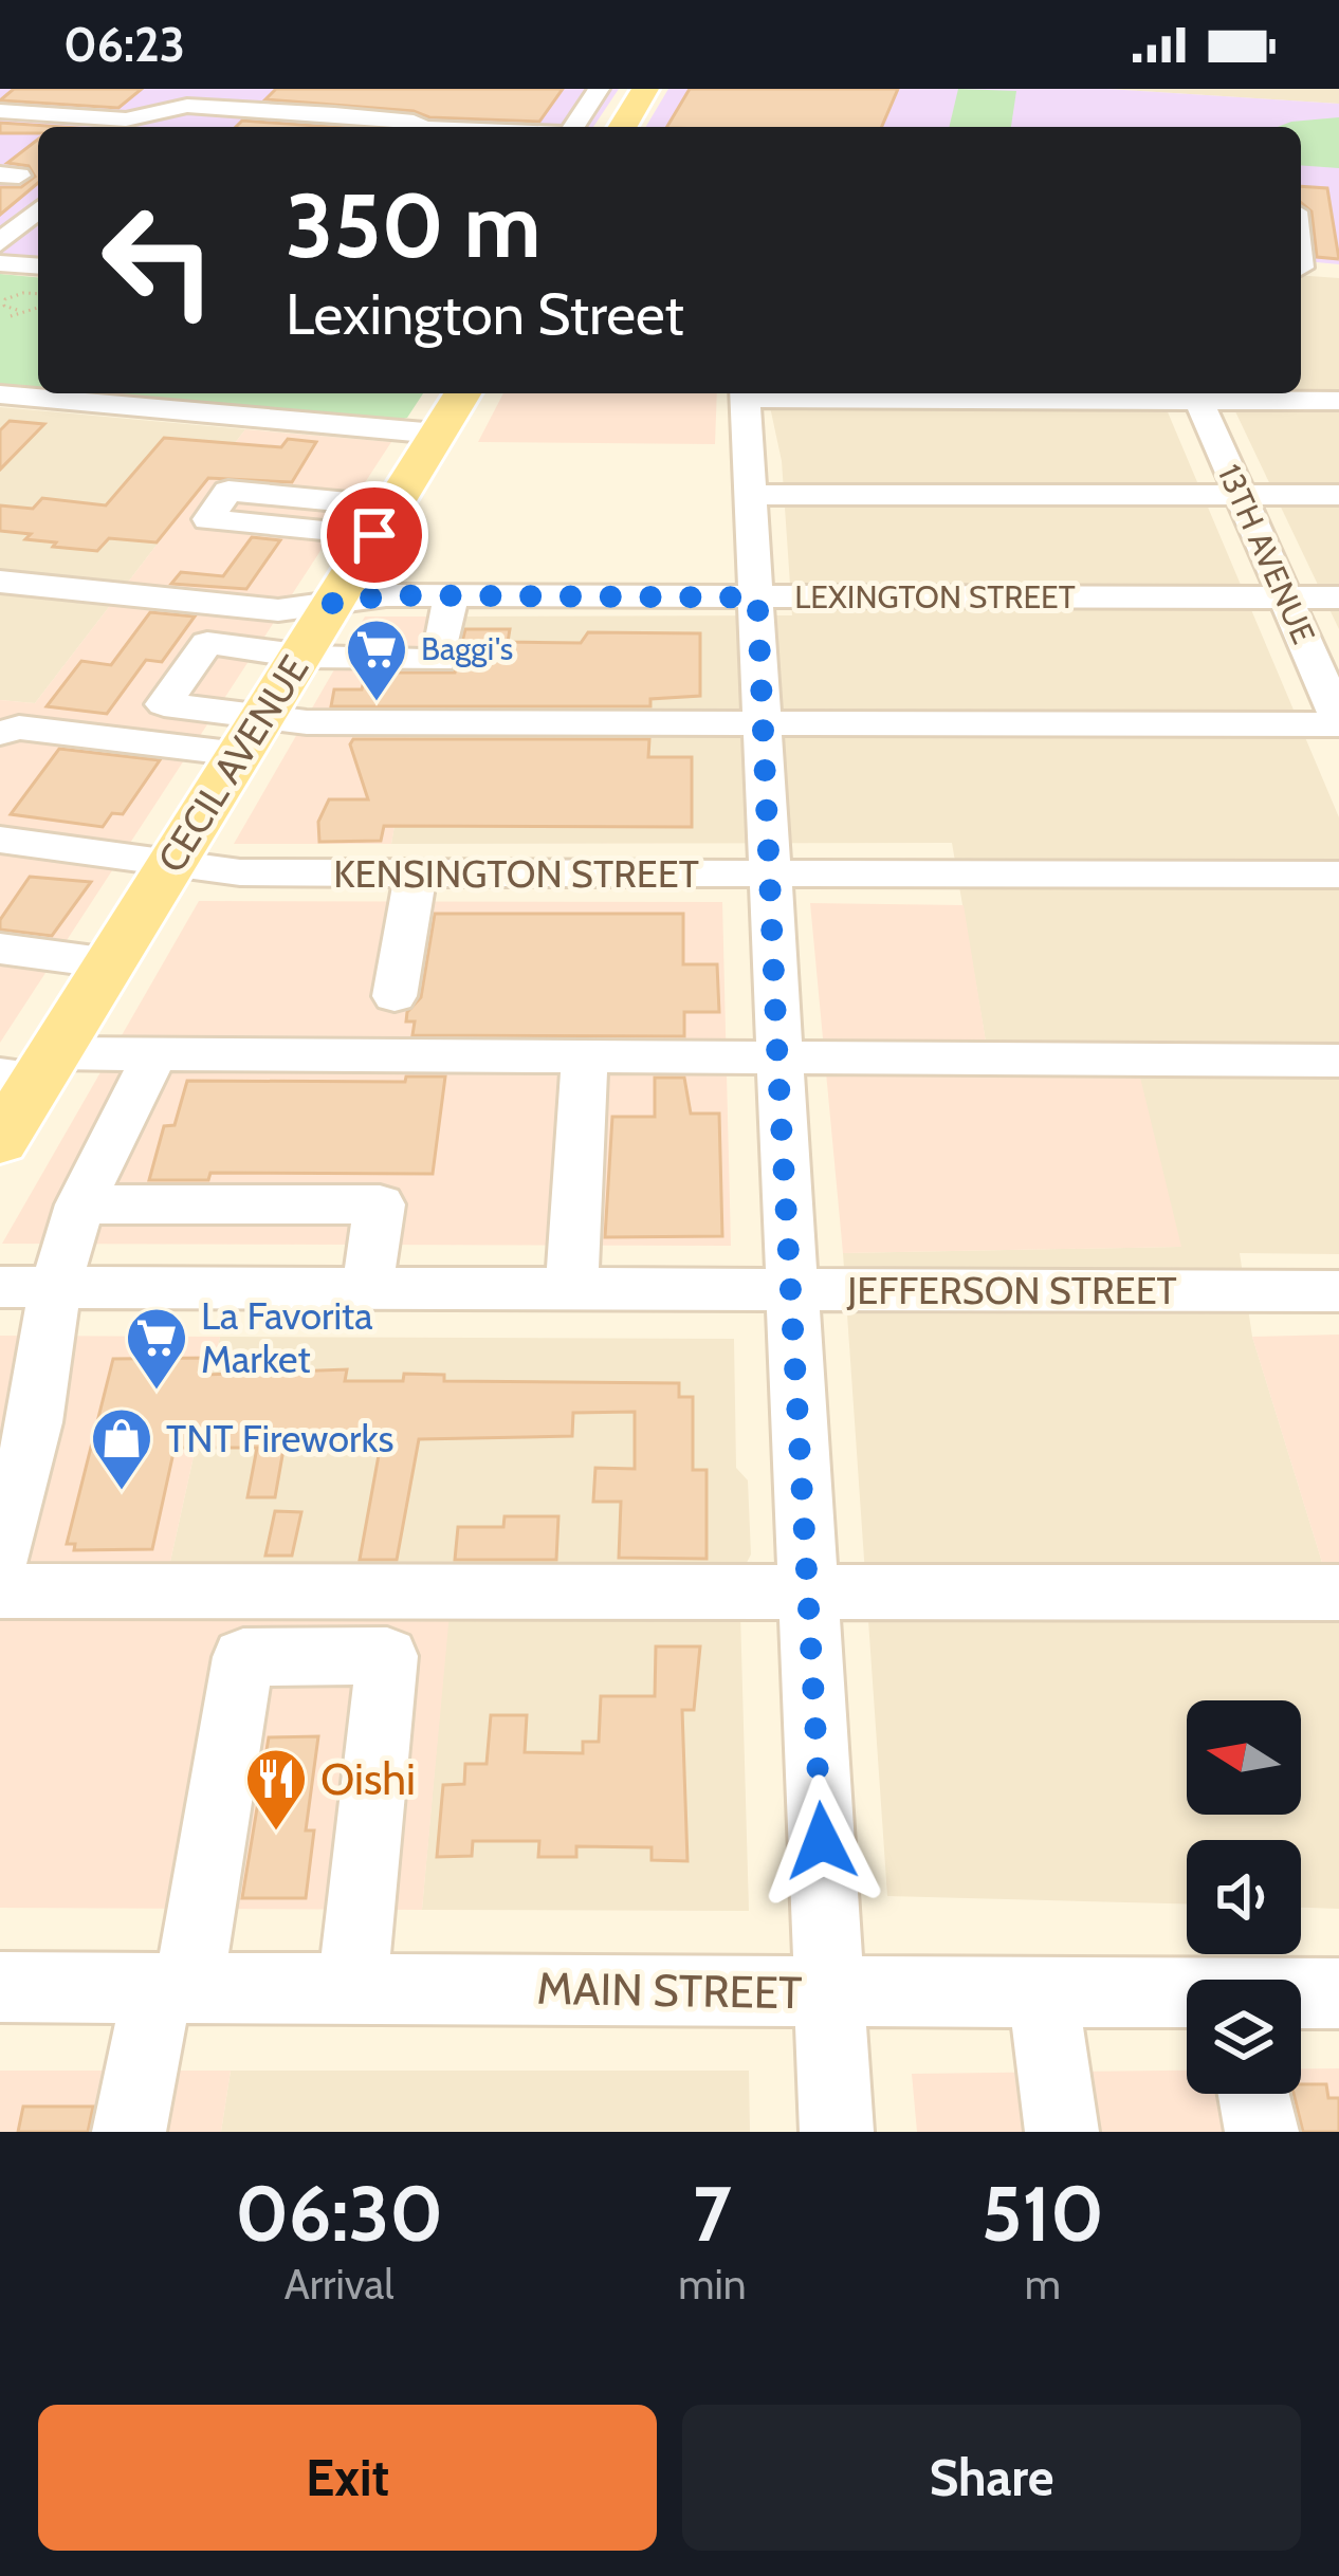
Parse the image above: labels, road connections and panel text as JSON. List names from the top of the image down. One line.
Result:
{"streets":{"main road":["CECIL AVENUE"],"street":["13TH AVENUE","LEXINGTON STREET","KENSINGTON STREET","JEFFERSON STREET","MAIN STREET"]},"crossings":[["13TH AVENUE","LEXINGTON STREET"],["LEXINGTON STREET","CECIL AVENUE"],["CECIL AVENUE","KENSINGTON STREET"]],"places":{"supermarket":["Baggi's","La Favorita Market"],"shop":["TNT Fireworks"],"restaurant":["Oishi"]},"north":"left","page":{"status":"06:23","turn":["350 m","Lexington Street"],"eta":["06:30","Arrival","7","min","510","m"],"buttons":["Exit","Share"]}}
